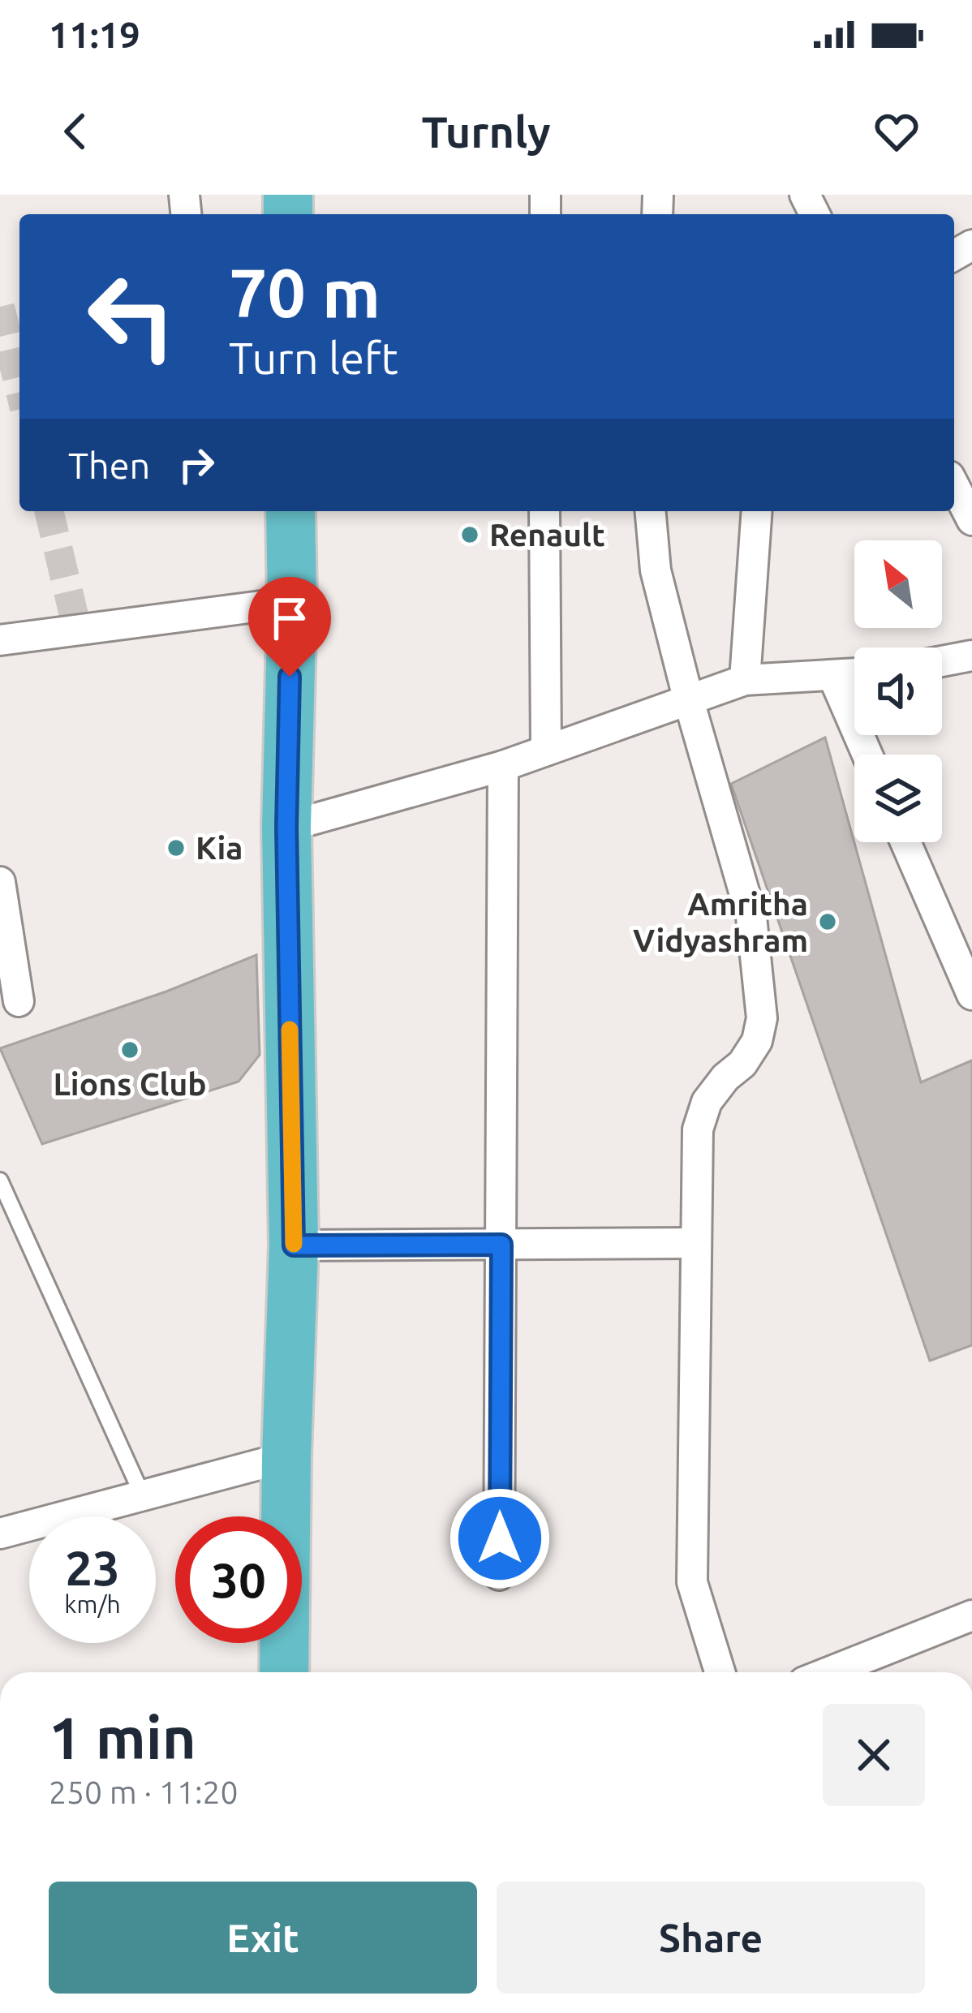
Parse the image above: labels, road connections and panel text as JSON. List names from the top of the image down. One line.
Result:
{"places":["Renault","Kia","Amritha Vidyashram","Lions Club"],"north":"top left","page":{"status":"11:19","header":"Turnly","turn":["70 m","Turn left"],"then":"Then","speed":"23 km/h","limit":"30","heading":["1 min","250 m · 11:20"],"buttons":["Exit","Share"]}}
